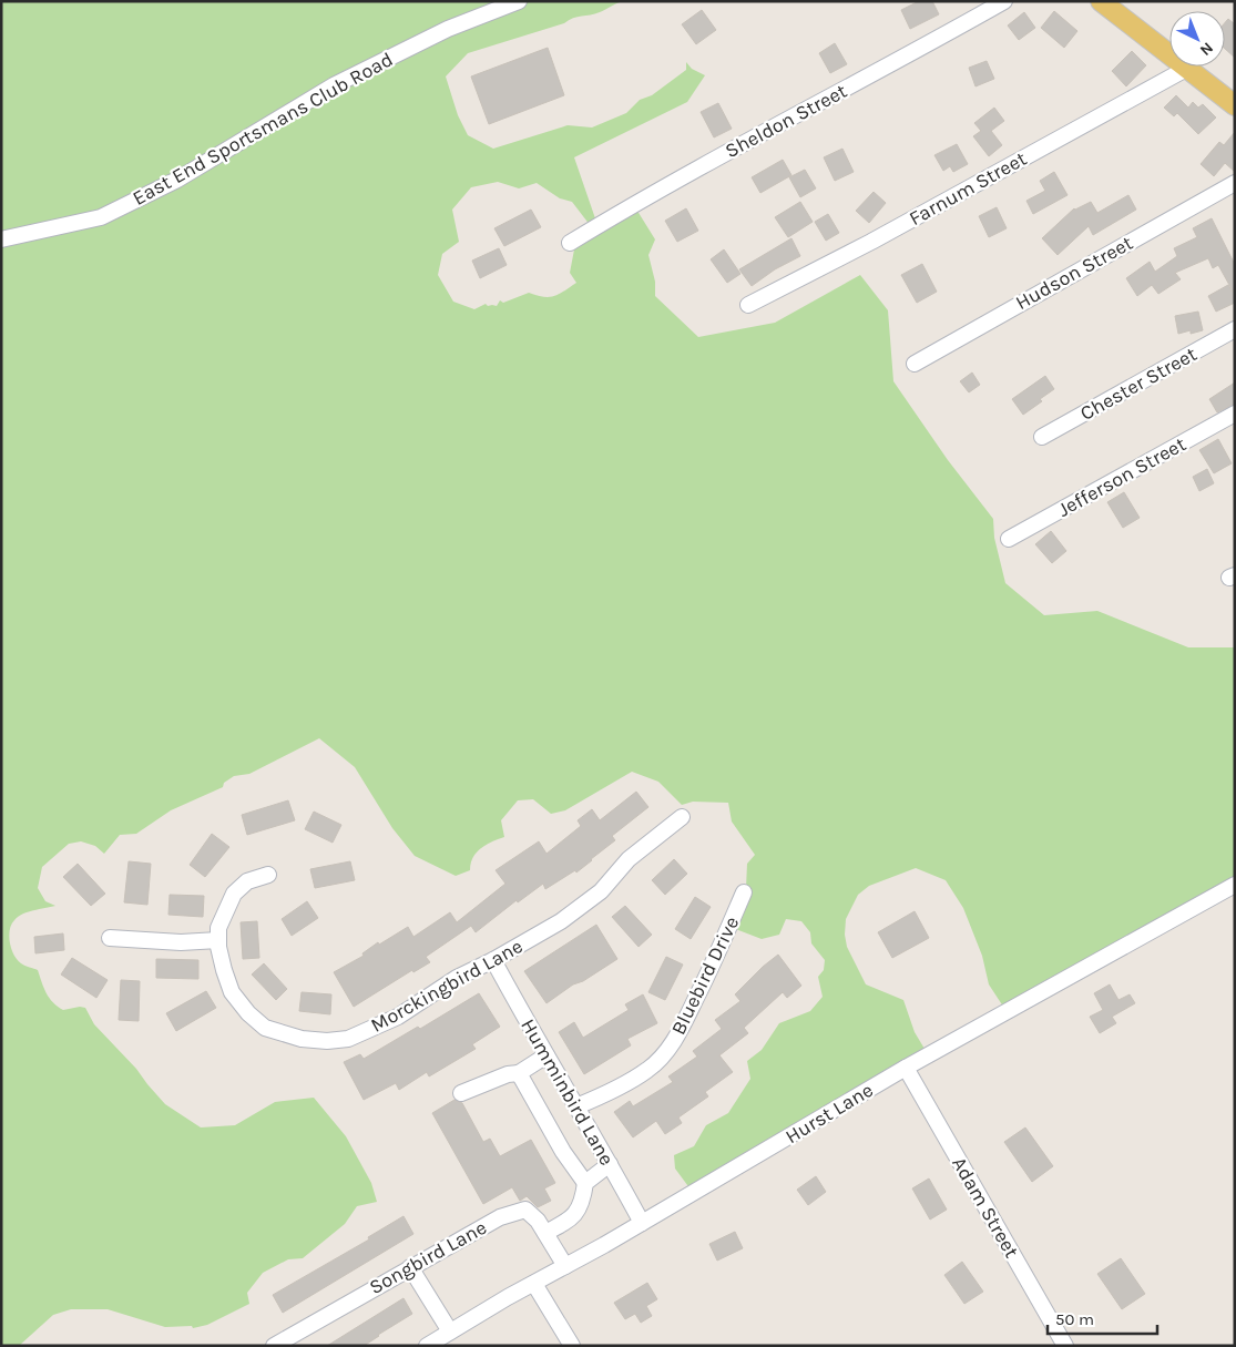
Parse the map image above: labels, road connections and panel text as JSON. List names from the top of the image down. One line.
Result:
{"streets":{"street":["Sheldon Street","East End Sportsmans Club Road","Farnum Street","Hudson Street","Chester Street","Jefferson Street","Bluebird Drive","Morckingbird Lane","Humminbird Lane","Hurst Lane","Adam Street","Songbird Lane"]},"crossings":[["Bluebird Drive","Humminbird Lane"],["Morckingbird Lane","Humminbird Lane"],["Humminbird Lane","Hurst Lane"],["Hurst Lane","Adam Street"],["Hurst Lane","Songbird Lane"]],"scale_bar":"50 m","north":"bottom right"}
